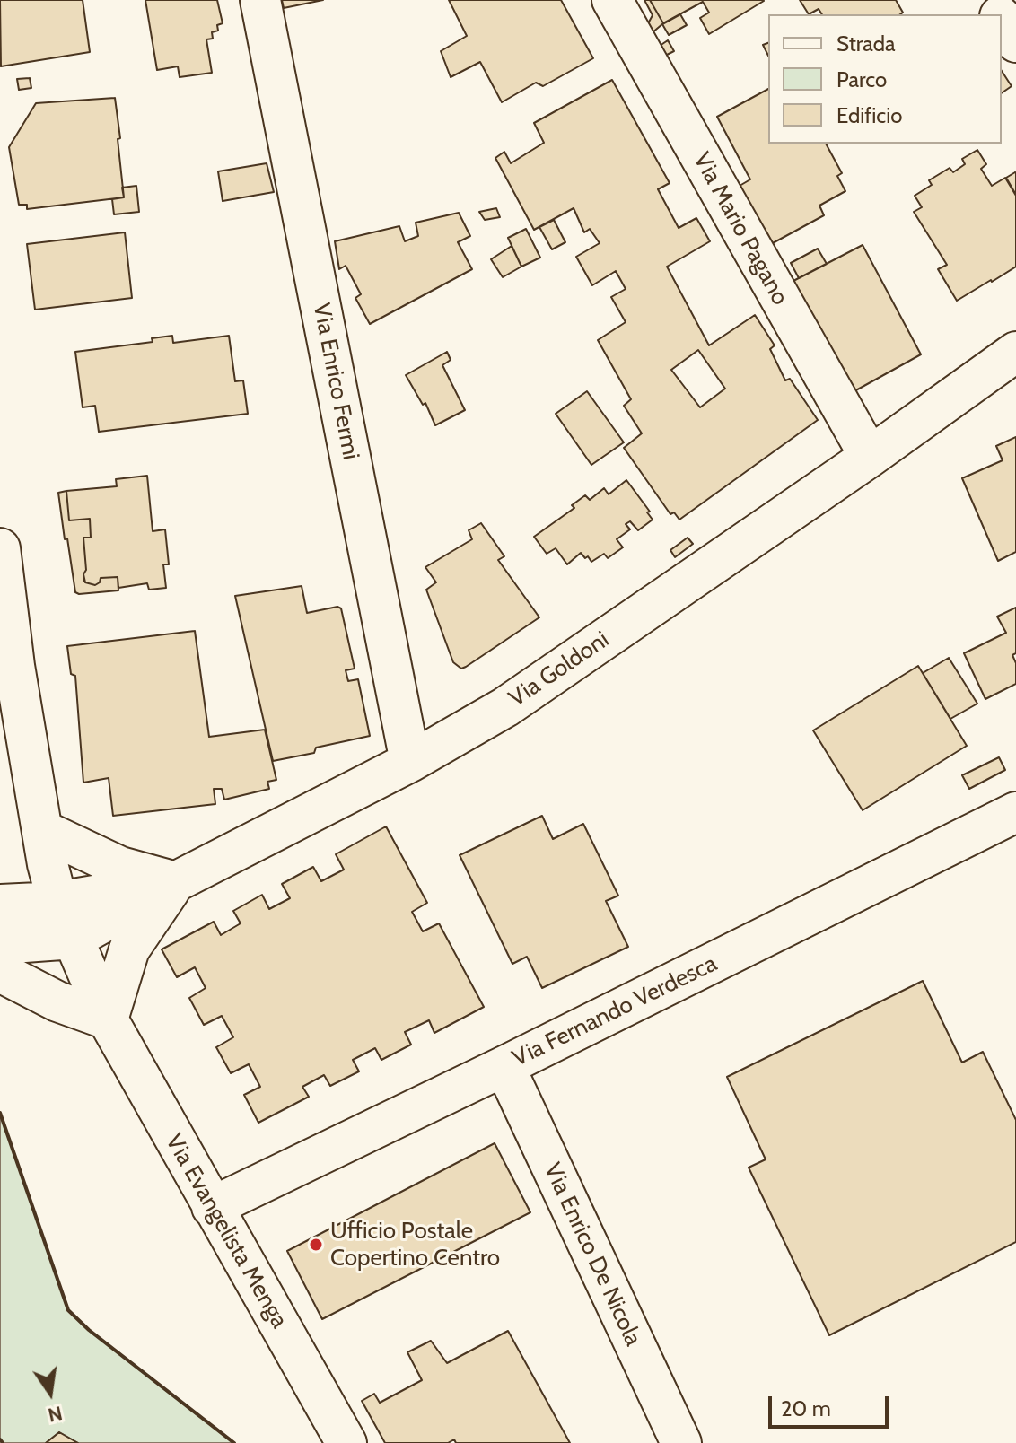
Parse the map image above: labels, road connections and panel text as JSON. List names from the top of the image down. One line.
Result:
{"streets":{"street":["Via Mario Pagano","Via Enrico Fermi","Via Goldoni","Via Fernando Verdesca","Via Evangelista Menga","Via Enrico De Nicola"]},"crossings":[["Via Mario Pagano","Via Goldoni"],["Via Enrico Fermi","Via Goldoni"],["Via Goldoni","Via Evangelista Menga"],["Via Fernando Verdesca","Via Evangelista Menga"],["Via Fernando Verdesca","Via Enrico De Nicola"]],"places":["Ufficio Postale Copertino Centro"],"legend":["Strada","Parco","Edificio"],"scale_bar":"20 m","north":"bottom"}
